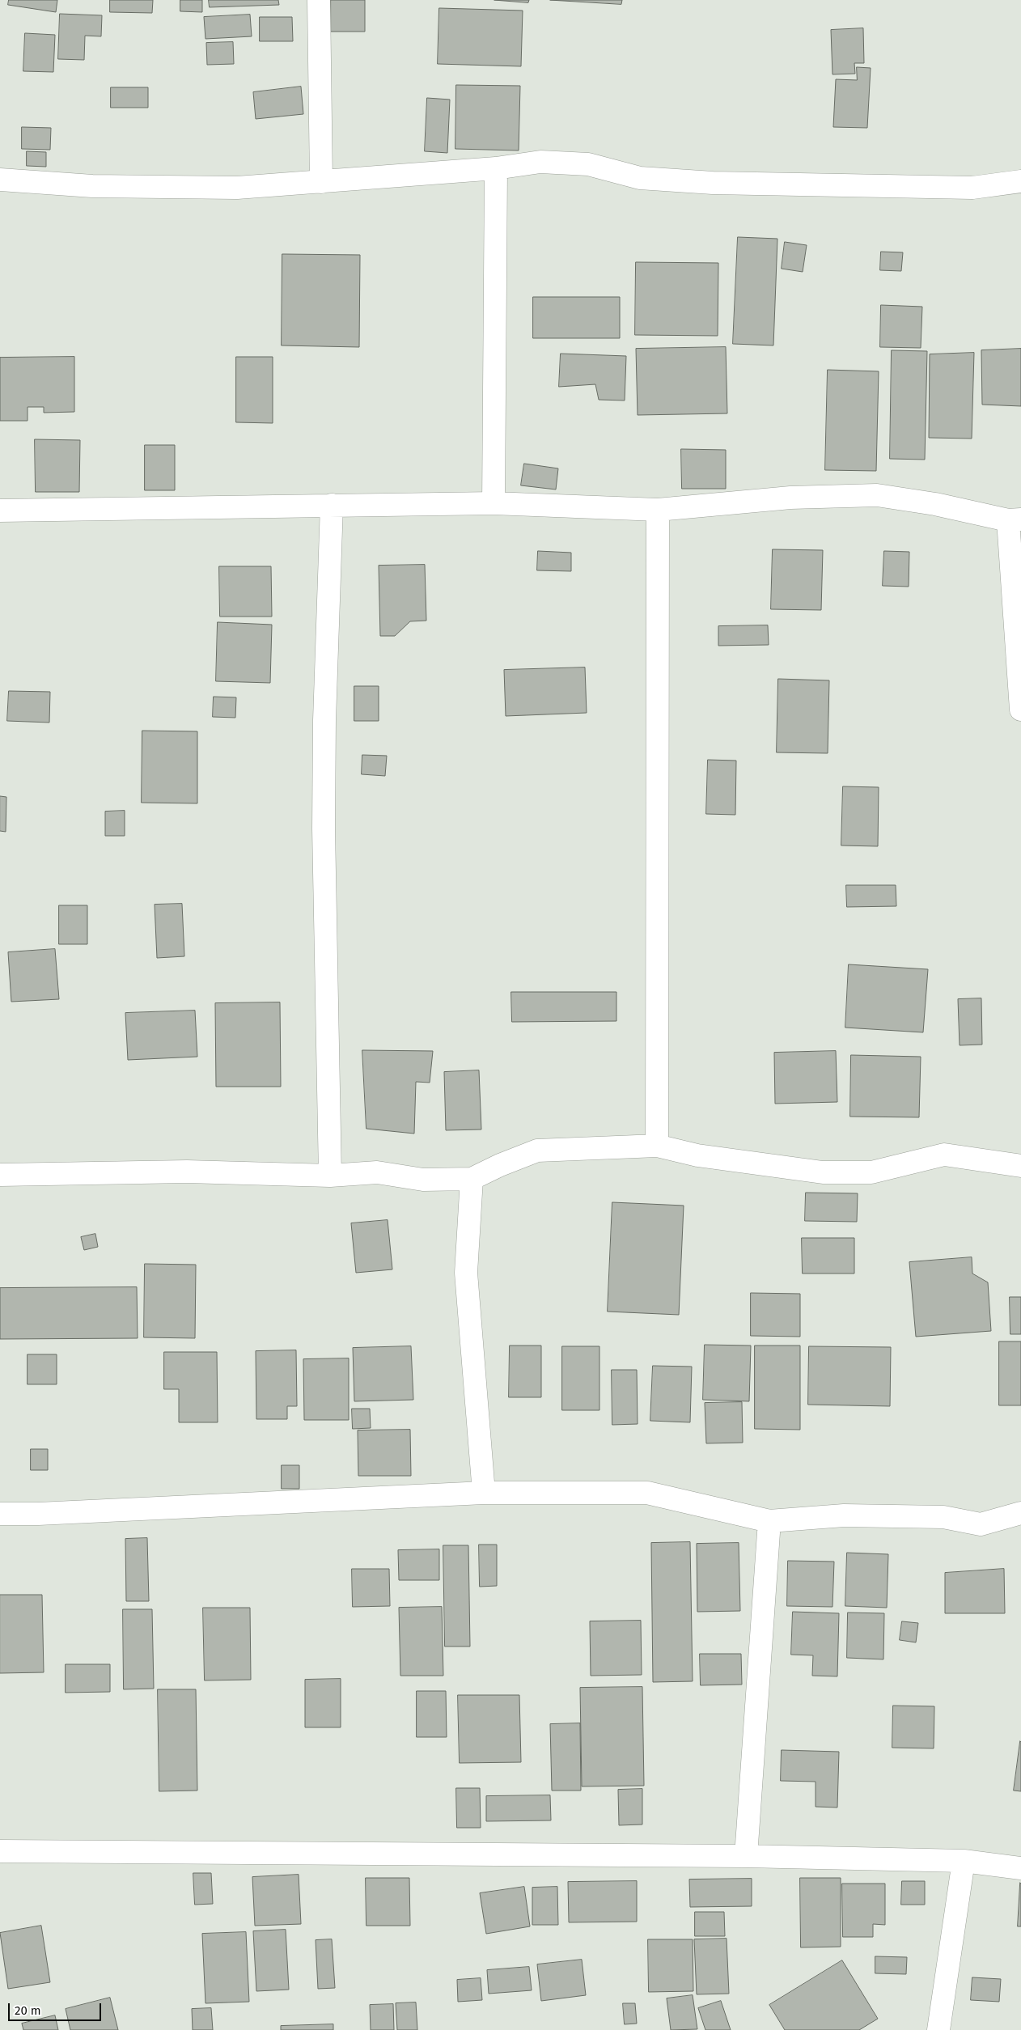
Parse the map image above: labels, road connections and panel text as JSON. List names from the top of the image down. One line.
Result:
{"scale_bar":"20 m"}
